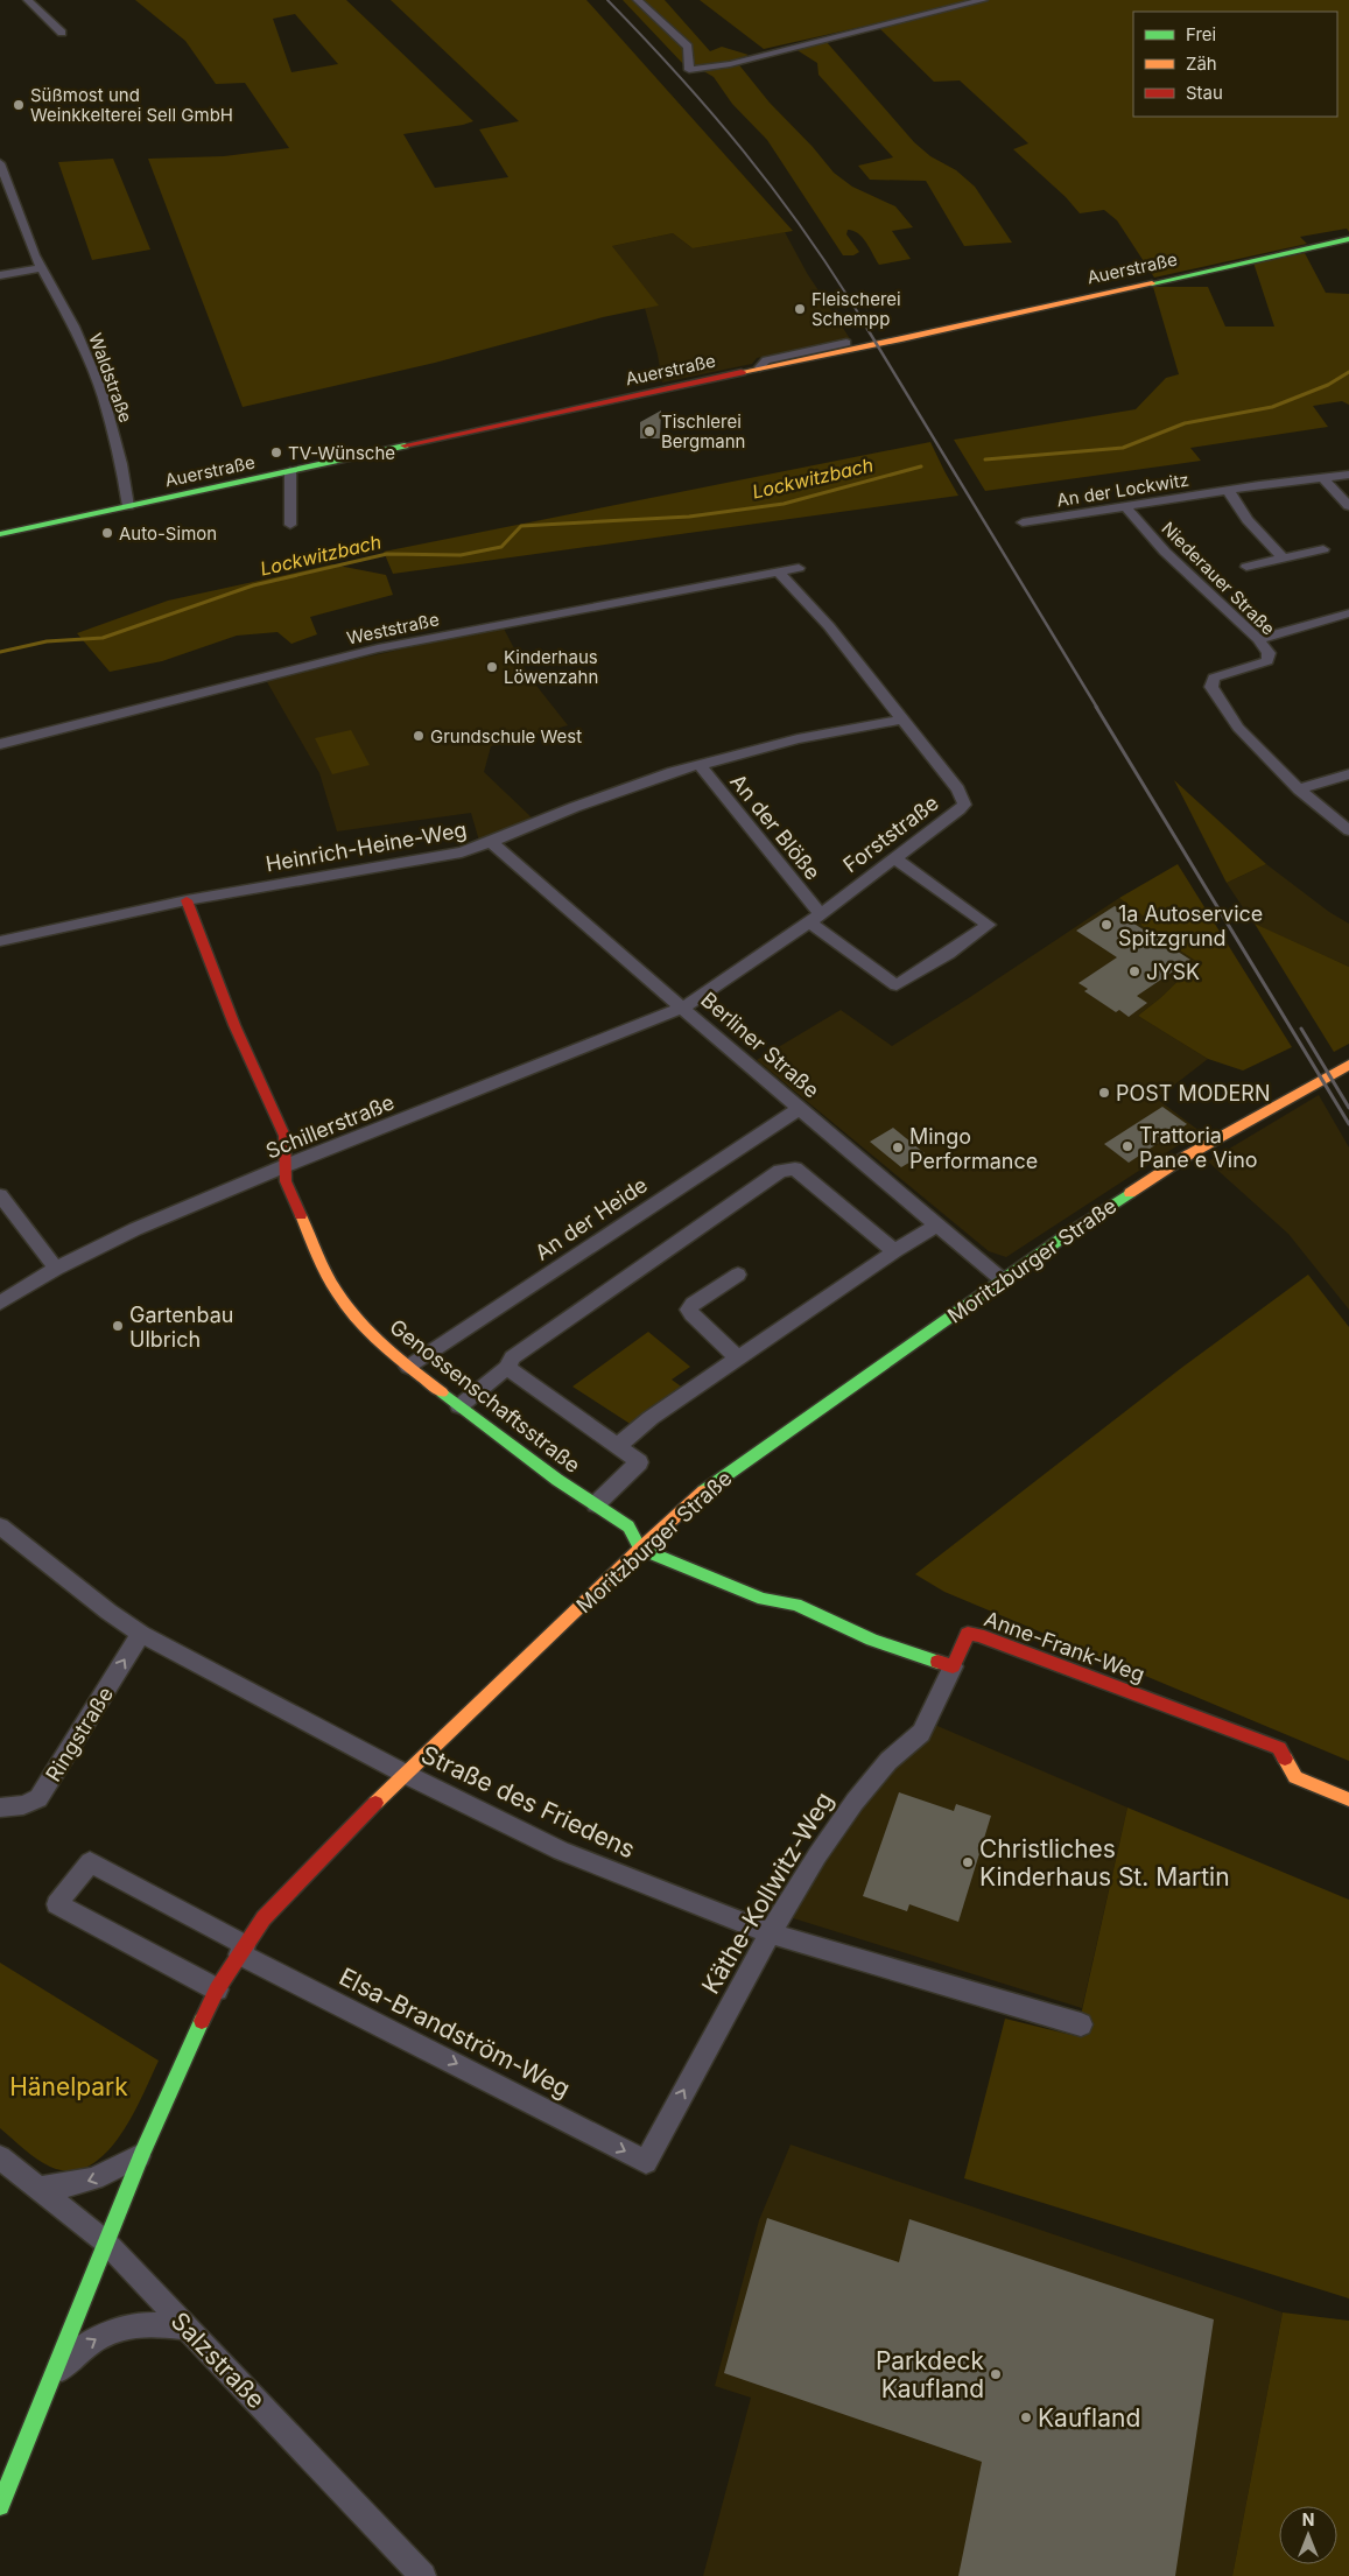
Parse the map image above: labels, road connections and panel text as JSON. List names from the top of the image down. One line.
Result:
{"streets":{"street":["Auerstraße","Waldstraße","An der Lockwitz","Niederauer Straße","Weststraße","An der Blöße","Forststraße","Heinrich-Heine-Weg","Berliner Straße","Schillerstraße","An der Heide","Moritzburger Straße","Genossenschaftsstraße","Anne-Frank-Weg","Ringstraße","Straße des Friedens","Käthe-Kollwitz-Weg","Elsa-Brandström-Weg","Salzstraße"]},"crossings":[["Auerstraße","Waldstraße"],["An der Lockwitz","Niederauer Straße"],["Weststraße","Forststraße"],["An der Blöße","Forststraße"],["An der Blöße","Heinrich-Heine-Weg"],["Forststraße","Heinrich-Heine-Weg"],["Forststraße","Berliner Straße"],["Forststraße","Schillerstraße"],["Heinrich-Heine-Weg","Berliner Straße"],["Heinrich-Heine-Weg","Genossenschaftsstraße"],["Berliner Straße","Schillerstraße"],["Berliner Straße","An der Heide"],["Berliner Straße","Moritzburger Straße"],["Schillerstraße","Genossenschaftsstraße"],["An der Heide","Genossenschaftsstraße"],["Moritzburger Straße","Genossenschaftsstraße"],["Moritzburger Straße","Straße des Friedens"],["Moritzburger Straße","Elsa-Brandström-Weg"],["Moritzburger Straße","Salzstraße"],["Anne-Frank-Weg","Käthe-Kollwitz-Weg"],["Ringstraße","Straße des Friedens"],["Straße des Friedens","Käthe-Kollwitz-Weg"],["Käthe-Kollwitz-Weg","Elsa-Brandström-Weg"]],"one_way":["Ringstraße","Käthe-Kollwitz-Weg","Elsa-Brandström-Weg"],"water":["Lockwitzbach"],"parks":["Hänelpark"],"places":["Süßmost und Weinkkelterei Sell GmbH","Fleischerei Schempp","Tischlerei Bergmann","TV-Wünsche","Auto-Simon","Kinderhaus Löwenzahn","Grundschule West","1a Autoservice Spitzgrund","JYSK","POST MODERN","Trattoria Pane e Vino","Mingo Performance","Gartenbau Ulbrich","Christliches Kinderhaus St. Martin","Parkdeck Kaufland","Kaufland"],"legend":["Frei","Zäh","Stau"],"north":"top"}
